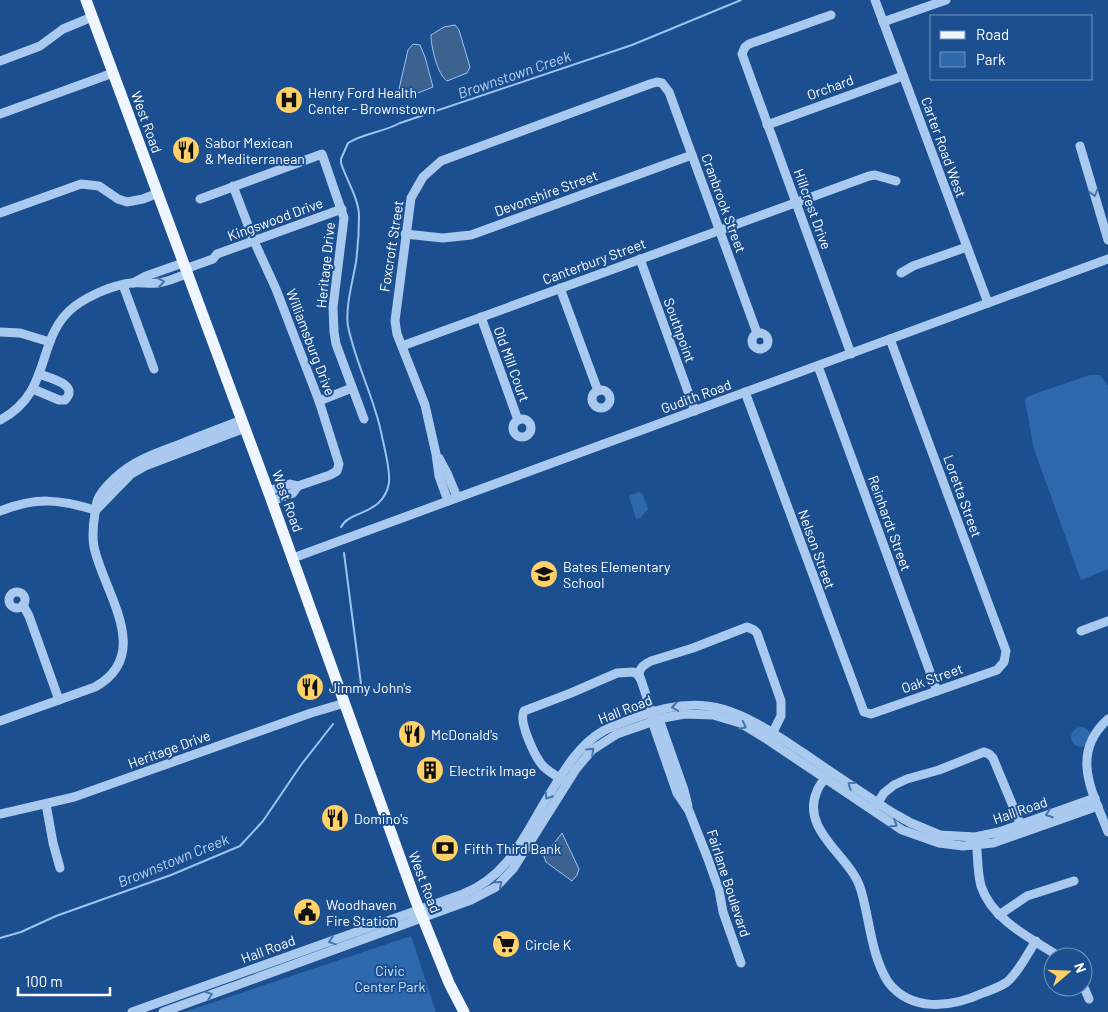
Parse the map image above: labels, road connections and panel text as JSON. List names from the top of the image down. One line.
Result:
{"streets":{"main road":["West Road"],"street":["Orchard","Carter Road West","Devonshire Street","Cranbrook Street","Hillcrest Drive","Kingswood Drive","Foxcroft Street","Canterbury Street","Heritage Drive","Southpoint","Williamsburg Drive","Old Mill Court","Gudith Road","Loretta Street","Reinhardt Street","Nelson Street","Oak Street","Hall Road","Fairlane Boulevard"]},"crossings":[["Orchard","Carter Road West"],["Orchard","Hillcrest Drive"],["West Road","Kingswood Drive"],["West Road","Heritage Drive"],["West Road","Williamsburg Drive"],["West Road","Gudith Road"],["West Road","Hall Road"],["Carter Road West","Gudith Road"],["Devonshire Street","Cranbrook Street"],["Devonshire Street","Foxcroft Street"],["Cranbrook Street","Foxcroft Street"],["Cranbrook Street","Canterbury Street"],["Hillcrest Drive","Canterbury Street"],["Hillcrest Drive","Gudith Road"],["Kingswood Drive","Heritage Drive"],["Kingswood Drive","Williamsburg Drive"],["Foxcroft Street","Canterbury Street"],["Foxcroft Street","Gudith Road"],["Canterbury Street","Southpoint"],["Canterbury Street","Old Mill Court"],["Heritage Drive","Williamsburg Drive"],["Southpoint","Gudith Road"],["Gudith Road","Loretta Street"],["Gudith Road","Reinhardt Street"],["Gudith Road","Nelson Street"],["Loretta Street","Oak Street"],["Reinhardt Street","Oak Street"],["Nelson Street","Oak Street"],["Hall Road","Fairlane Boulevard"]],"water":["Brownstown Creek"],"parks":["Civic Center Park"],"places":{"hospital":["Henry Ford Health Center - Brownstown"],"restaurant":["Sabor Mexican & Mediterranean","Jimmy John's","McDonald's","Domino's"],"school or university":["Bates Elementary School"],"building":["Electrik Image"],"bank":["Fifth Third Bank"],"public building":["Woodhaven Fire Station"],"supermarket":["Circle K"]},"legend":["Road","Park"],"scale_bar":"100 m","north":"right"}
